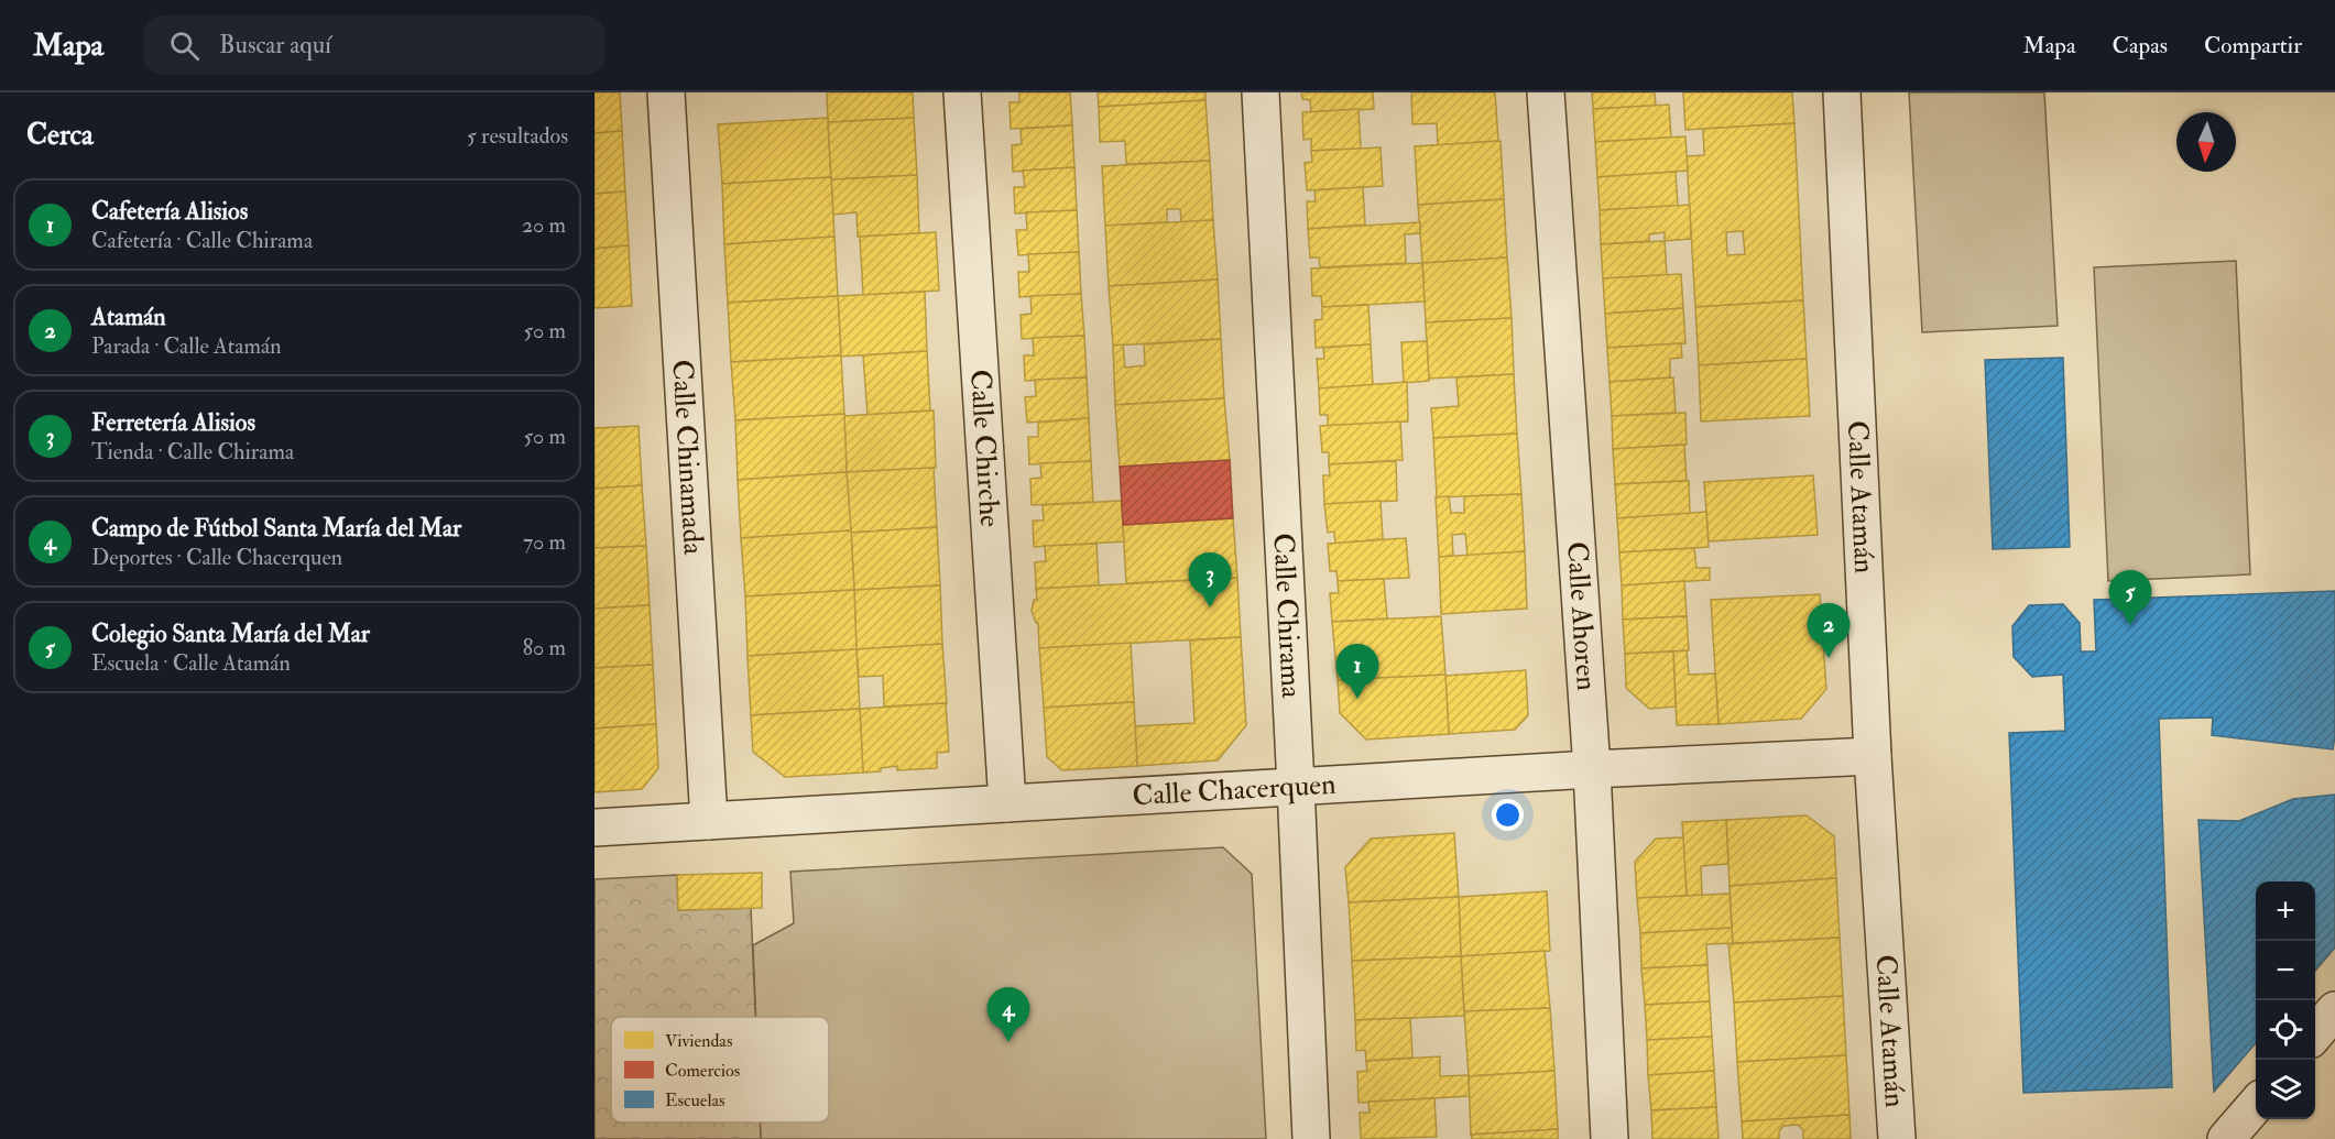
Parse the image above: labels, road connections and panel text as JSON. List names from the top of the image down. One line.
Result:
{"streets":{"street":["Calle Chirche","Calle Chinamada","Calle Atamán","Calle Chirama","Calle Ahoren","Calle Chacerquen"]},"crossings":[["Calle Chirche","Calle Chacerquen"],["Calle Chinamada","Calle Chacerquen"],["Calle Atamán","Calle Chacerquen"],["Calle Chirama","Calle Chacerquen"],["Calle Ahoren","Calle Chacerquen"]],"legend":["Viviendas","Comercios","Escuelas"],"north":"bottom","page":{"header":"Mapa","search":"Buscar aquí","nav":["Mapa","Capas","Compartir"],"heading":["Cerca","5 resultados"],"list":[{"mark":"1","name":"Cafetería Alisios","note":"Cafetería · Calle Chirama","value":"20 m"},{"mark":"2","name":"Atamán","note":"Parada · Calle Atamán","value":"50 m"},{"mark":"3","name":"Ferretería Alisios","note":"Tienda · Calle Chirama","value":"50 m"},{"mark":"4","name":"Campo de Fútbol Santa María del Mar","note":"Deportes · Calle Chacerquen","value":"70 m"},{"mark":"5","name":"Colegio Santa María del Mar","note":"Escuela · Calle Atamán","value":"80 m"}],"pins":["3","5","2","1","4"],"map_buttons":["+","−"]}}
